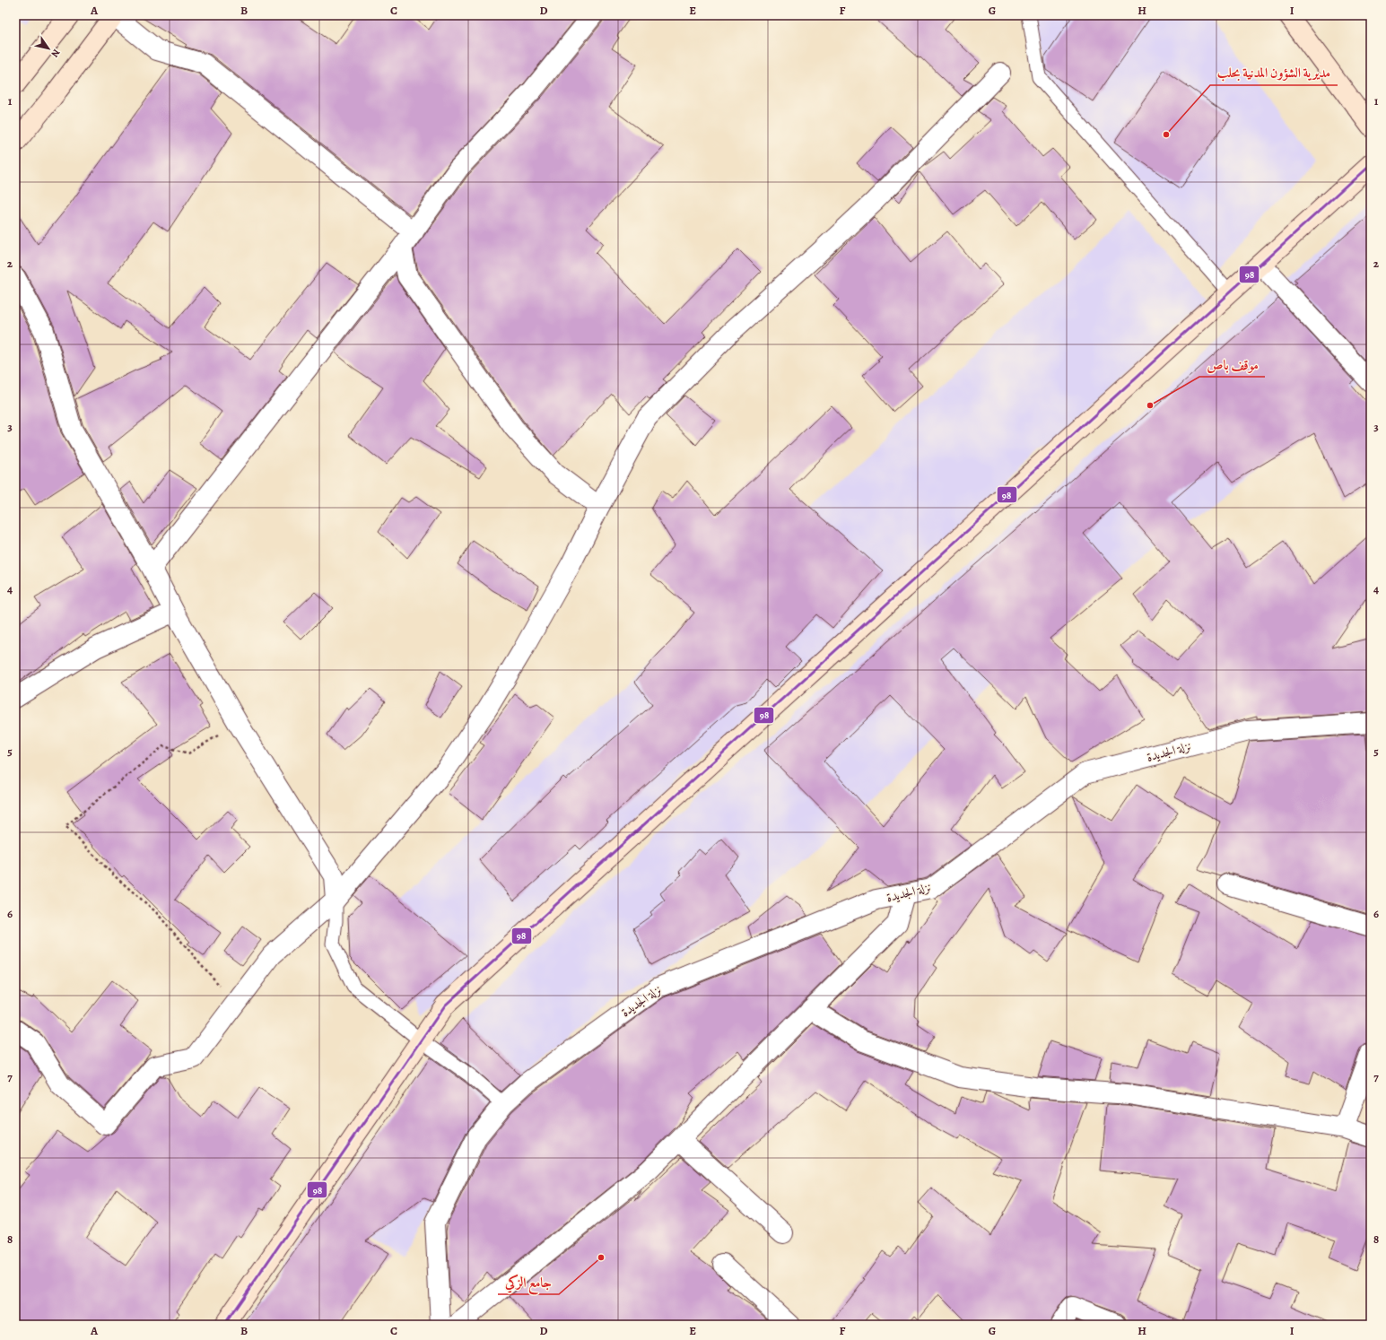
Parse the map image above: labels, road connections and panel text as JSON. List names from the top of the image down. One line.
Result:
{"streets":{"street":["نزلة الجديدة"]},"places":["مديرية الشؤون المدنية بحلب","موقف باص","جامع الزكي"],"lines":["transit line 98"],"north":"bottom right","grid":{"columns":["A","B","C","D","E","F","G","H","I"],"rows":["1","2","3","4","5","6","7","8"]}}
